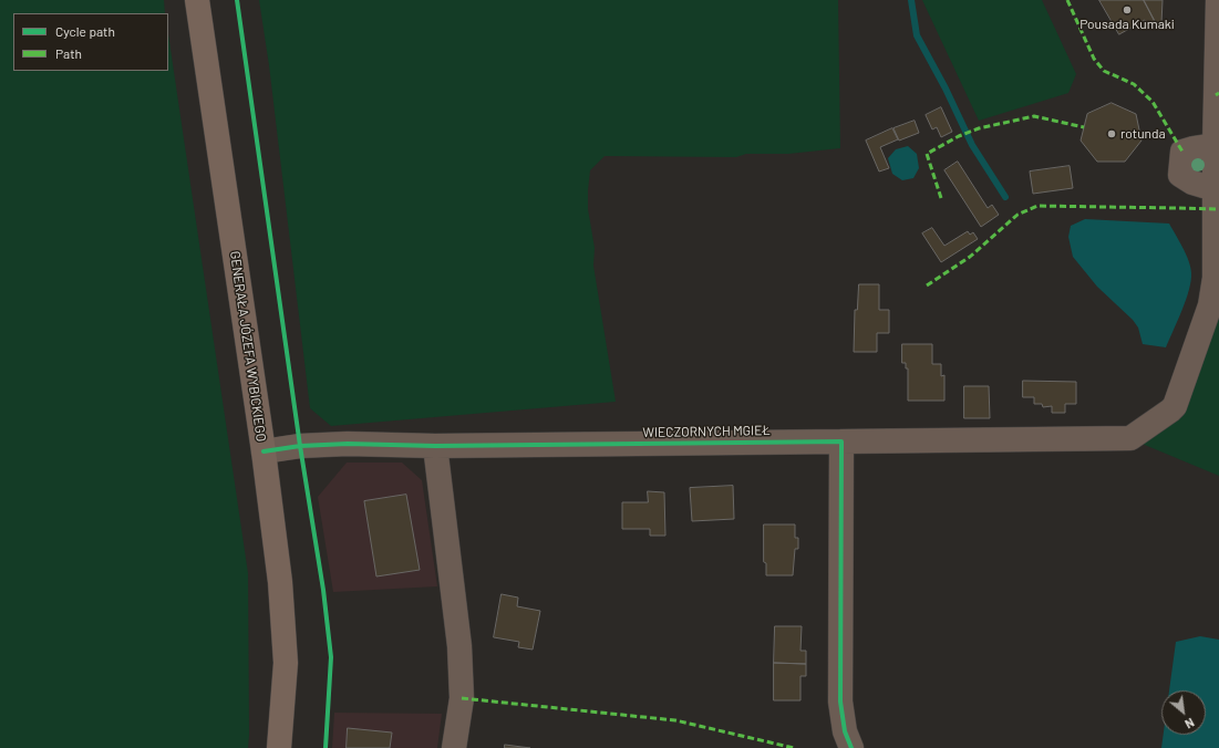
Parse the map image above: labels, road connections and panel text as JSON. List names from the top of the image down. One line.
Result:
{"streets":{"main road":["GENERAŁA JÓZEFA WYBICKIEGO"],"street":["WIECZORNYCH MGIEŁ"]},"crossings":[["GENERAŁA JÓZEFA WYBICKIEGO","WIECZORNYCH MGIEŁ"]],"places":["Pousada Kumaki","rotunda"],"legend":["Cycle path","Path"],"north":"bottom right"}
